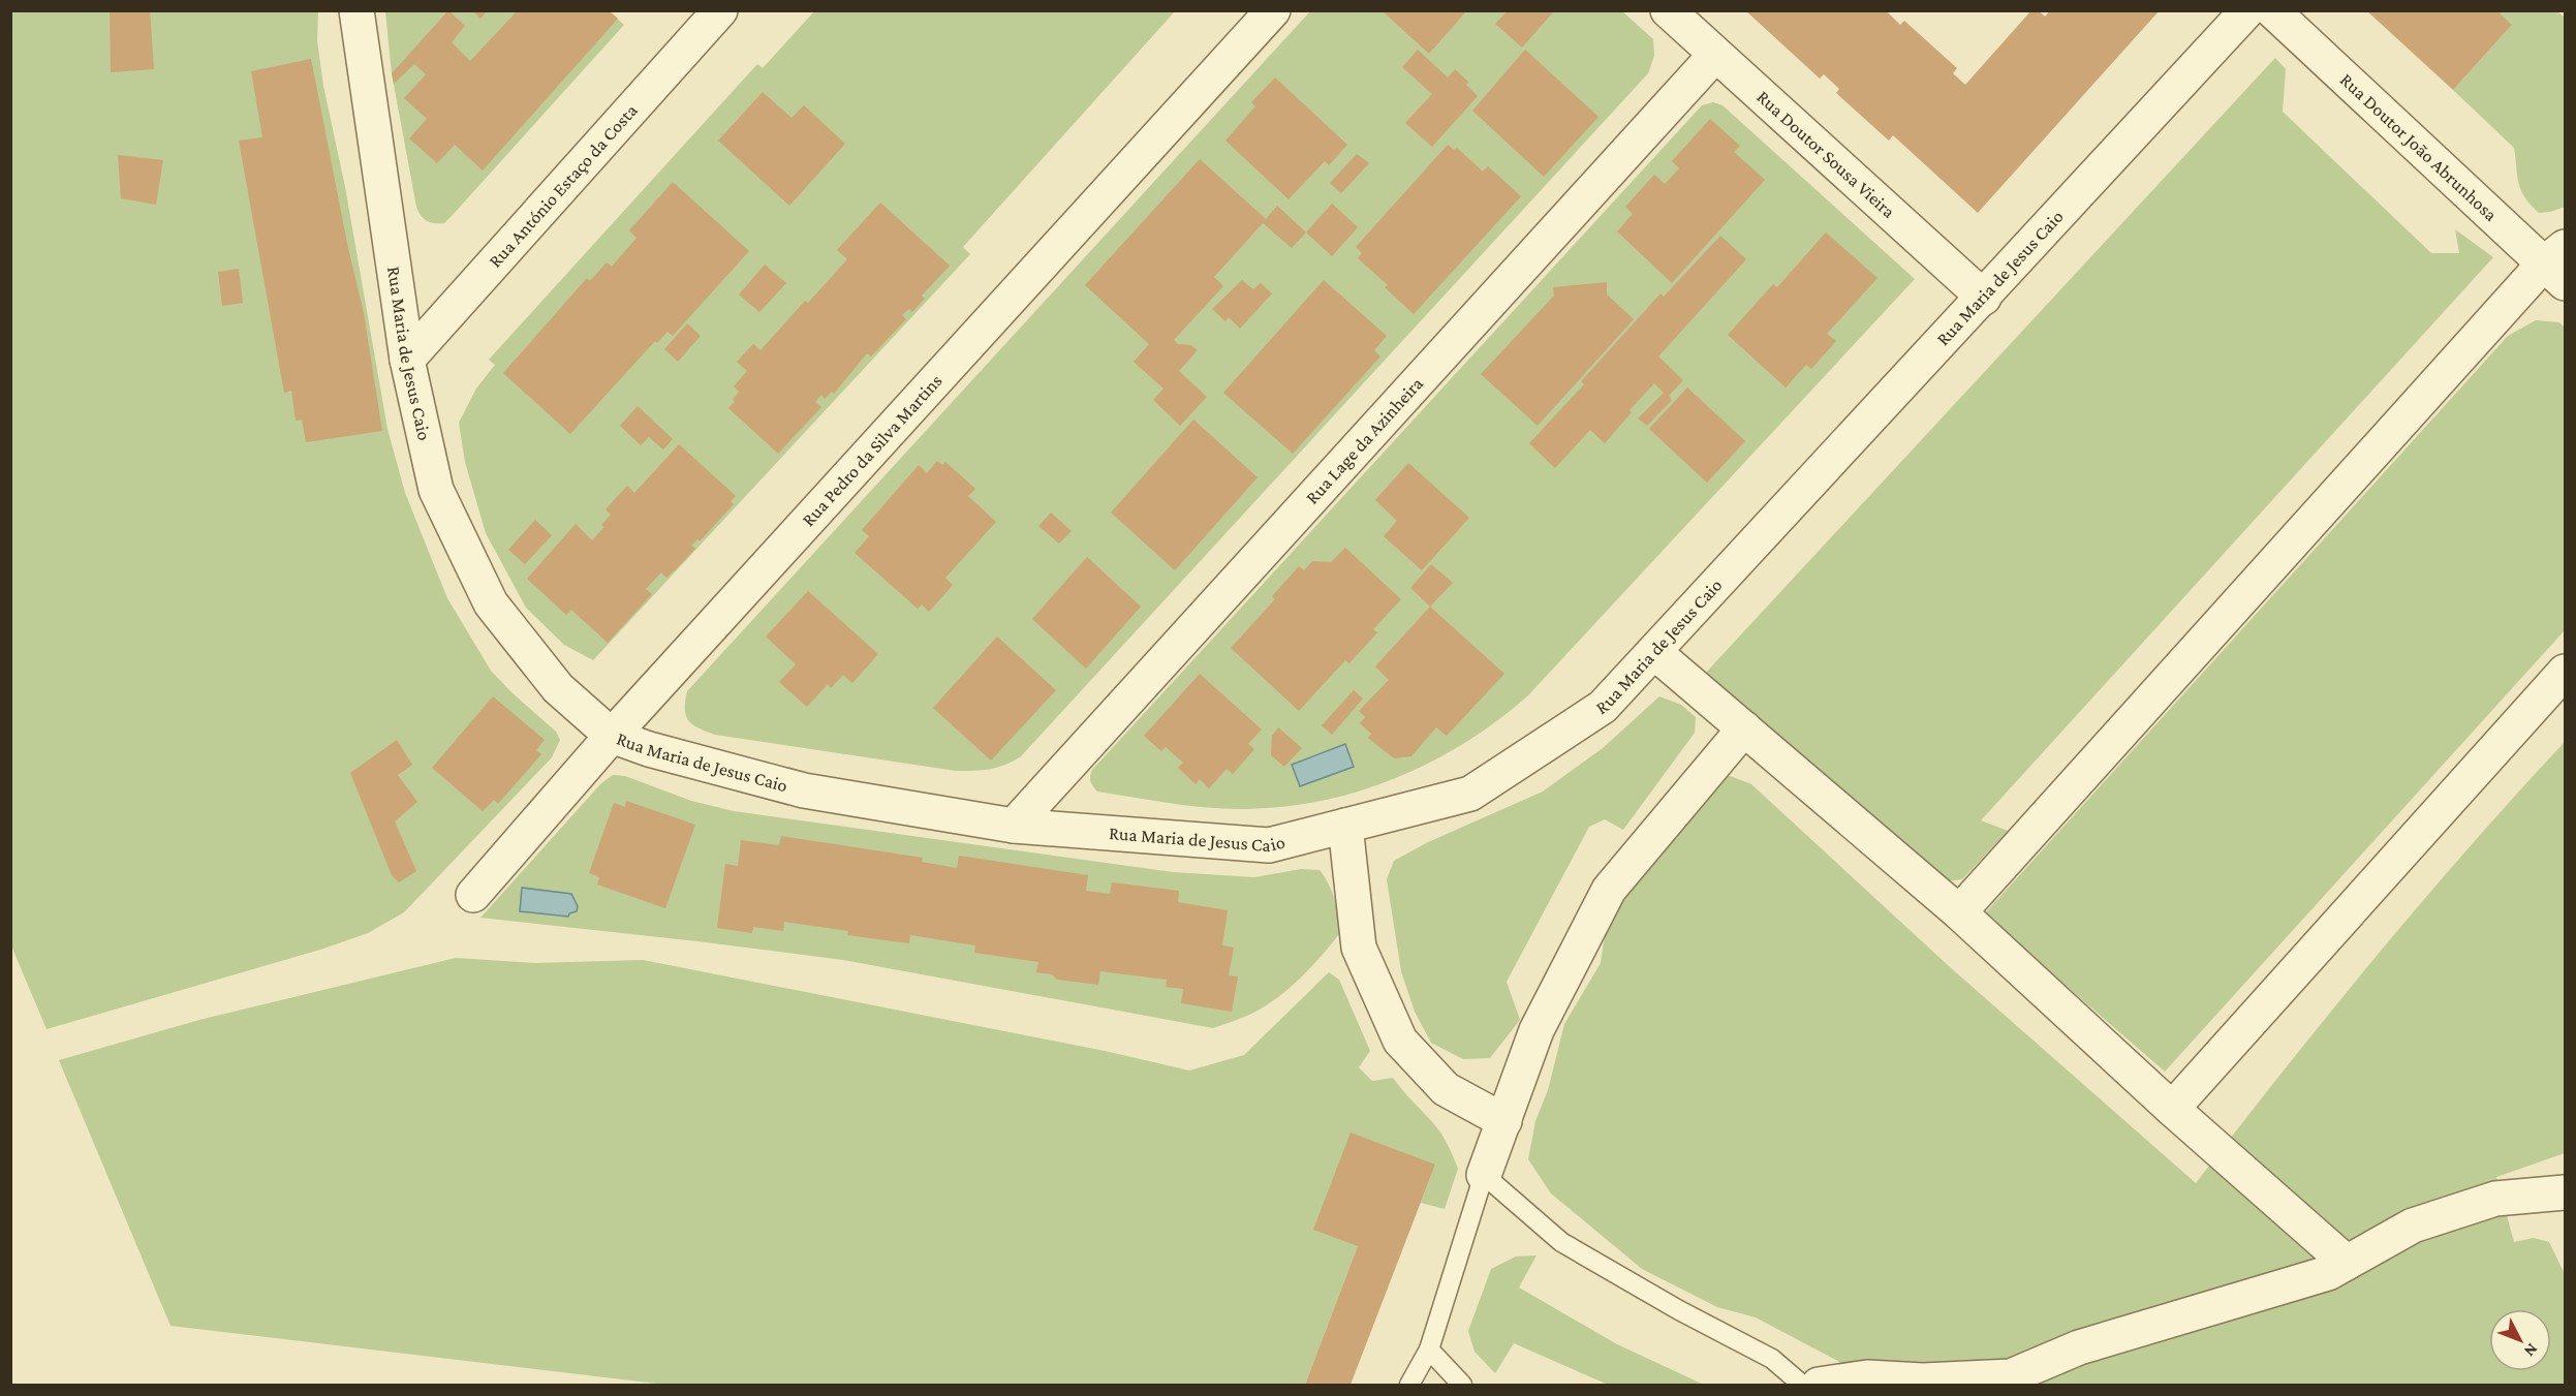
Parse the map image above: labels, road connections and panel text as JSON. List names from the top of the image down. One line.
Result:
{"streets":{"street":["Rua Doutor João Abrunhosa","Rua Doutor Sousa Vieira","Rua António Estaço da Costa","Rua Maria de Jesus Caio","Rua Lage da Azinheira","Rua Pedro da Silva Martins"]},"crossings":[["Rua Doutor Sousa Vieira","Rua Maria de Jesus Caio"],["Rua Doutor Sousa Vieira","Rua Lage da Azinheira"],["Rua António Estaço da Costa","Rua Maria de Jesus Caio"],["Rua Maria de Jesus Caio","Rua Lage da Azinheira"],["Rua Maria de Jesus Caio","Rua Pedro da Silva Martins"]],"north":"bottom right"}
